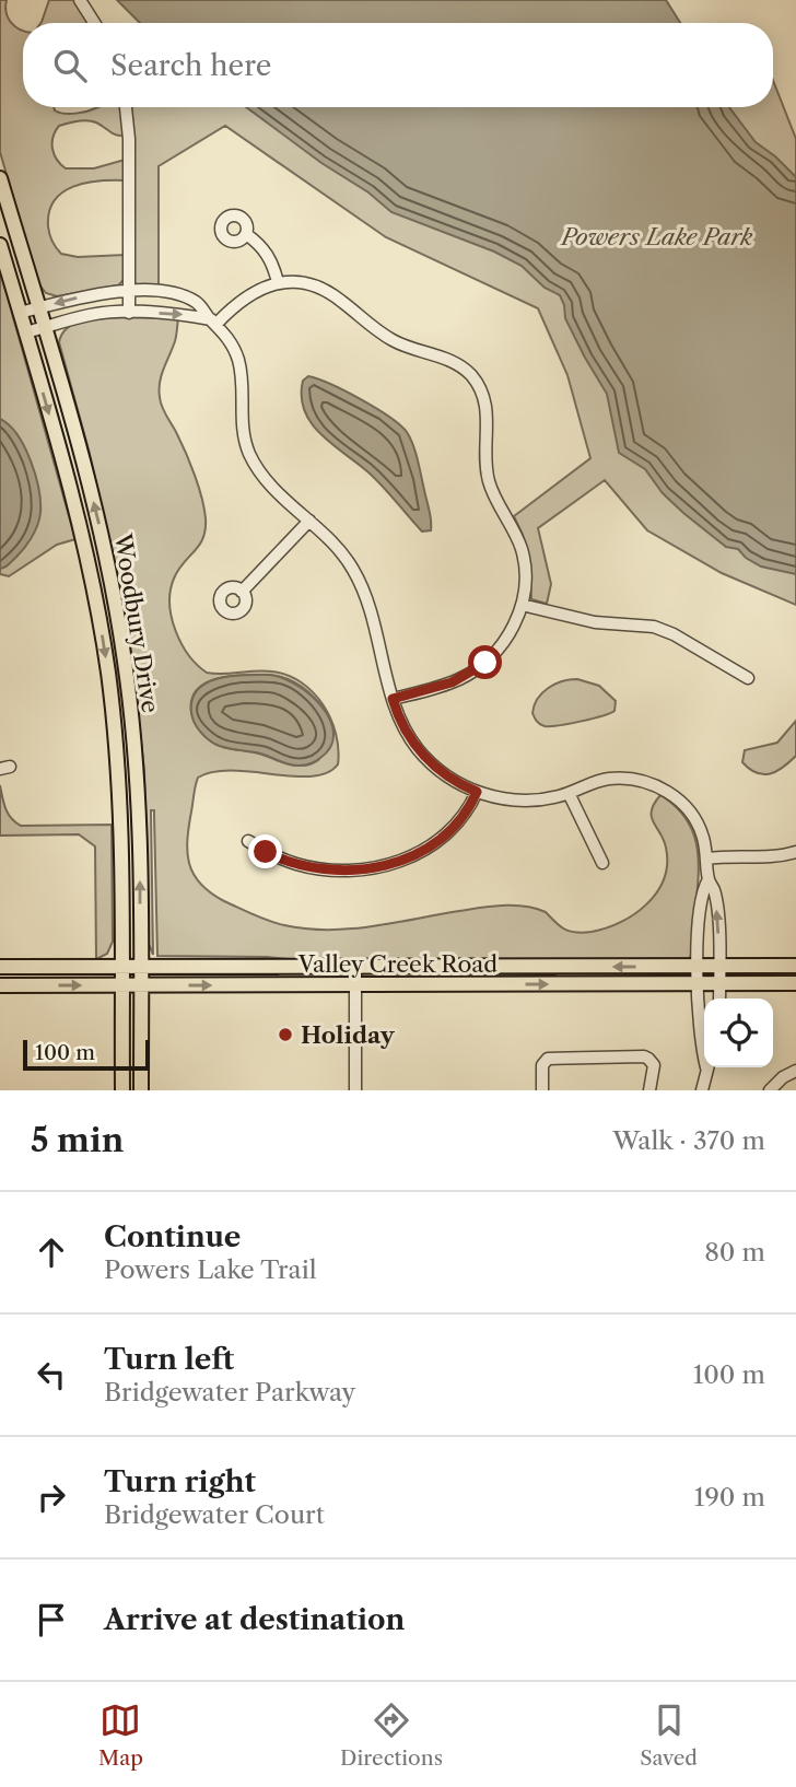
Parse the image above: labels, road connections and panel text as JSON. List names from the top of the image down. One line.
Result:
{"streets":{"main road":["Woodbury Drive","Valley Creek Road"]},"crossings":[["Woodbury Drive","Valley Creek Road"]],"parks":["Powers Lake Park"],"places":["Holiday"],"scale_bar":"100 m","page":{"search":"Search here","scale":"100 m","heading":["5 min","Walk · 370 m"],"list":[["Continue","Powers Lake Trail","80 m"],["Turn left","Bridgewater Parkway","100 m"],["Turn right","Bridgewater Court","190 m"],"Arrive at destination"],"nav":["Map","Directions","Saved"]}}
